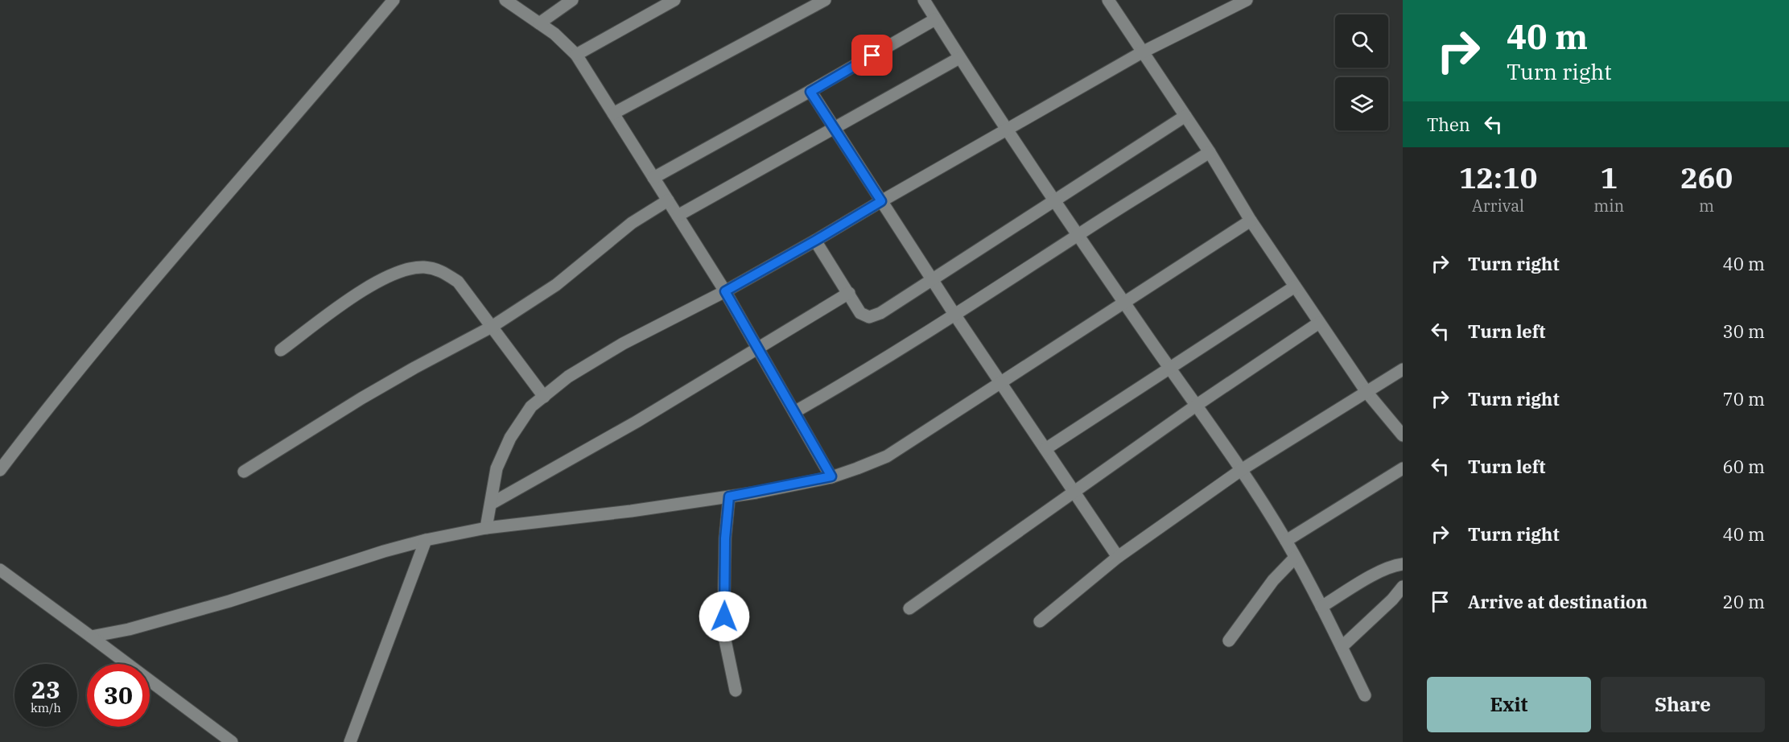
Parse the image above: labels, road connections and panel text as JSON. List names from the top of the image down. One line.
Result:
{"page":{"turn":["40 m","Turn right"],"then":"Then","eta":["12:10","Arrival","1","min","260","m"],"list":[{"name":"Turn right","value":"40 m"},{"name":"Turn left","value":"30 m"},{"name":"Turn right","value":"70 m"},{"name":"Turn left","value":"60 m"},{"name":"Turn right","value":"40 m"},{"name":"Arrive at destination","value":"20 m"}],"speed":"23 km/h","limit":"30","buttons":["Exit","Share"]}}
